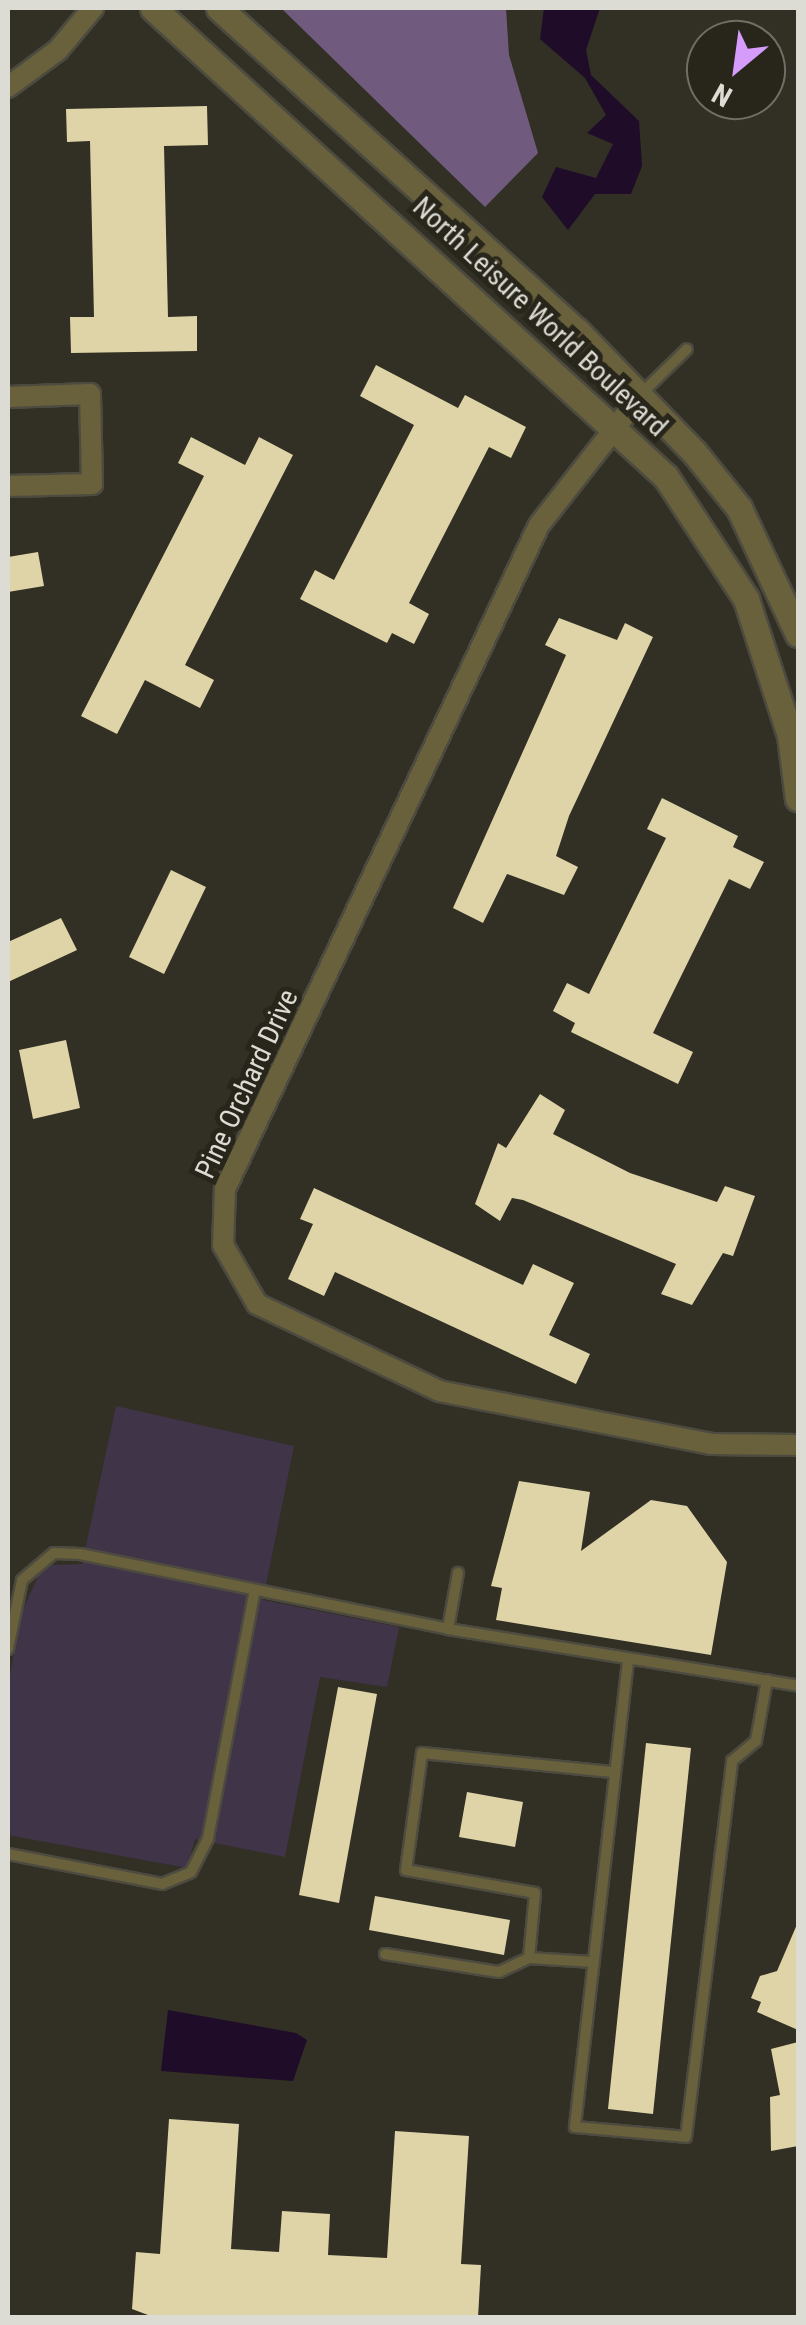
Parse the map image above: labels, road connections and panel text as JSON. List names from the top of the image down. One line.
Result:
{"streets":{"street":["North Leisure World Boulevard","Pine Orchard Drive"]},"crossings":[["North Leisure World Boulevard","Pine Orchard Drive"]],"north":"bottom left"}
